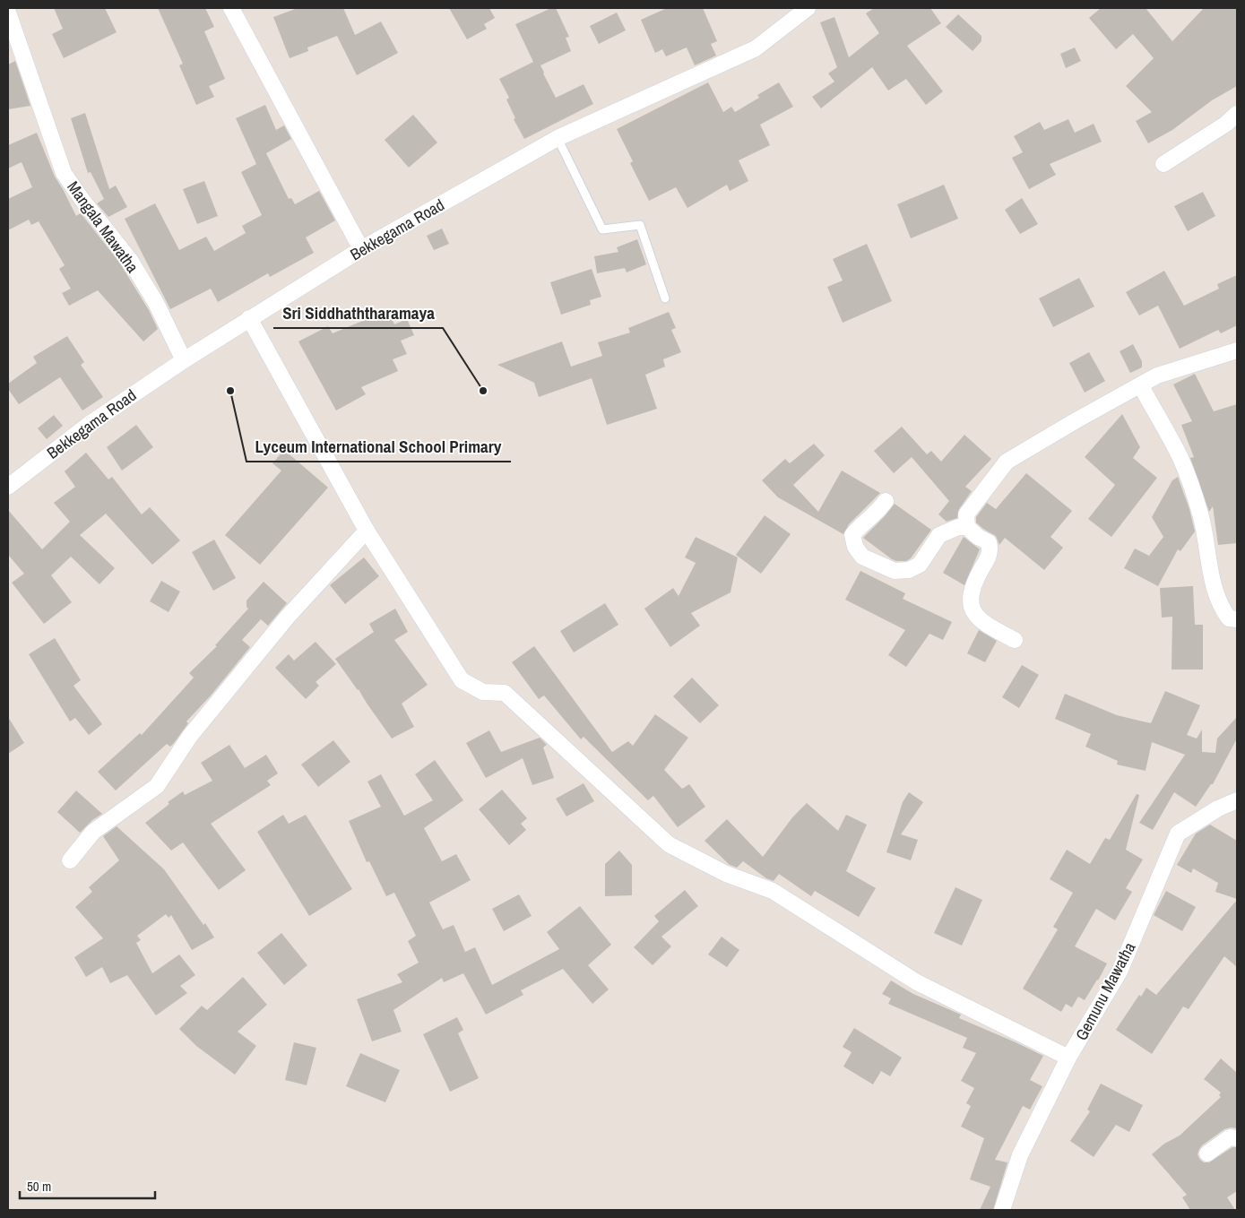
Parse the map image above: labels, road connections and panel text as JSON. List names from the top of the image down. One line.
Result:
{"streets":{"street":["Mangala Mawatha","Bekkegama Road","Gemunu Mawatha"]},"crossings":[["Mangala Mawatha","Bekkegama Road"]],"places":["Lyceum International School Primary","Sri Siddhaththaramaya"],"scale_bar":"50 m"}
